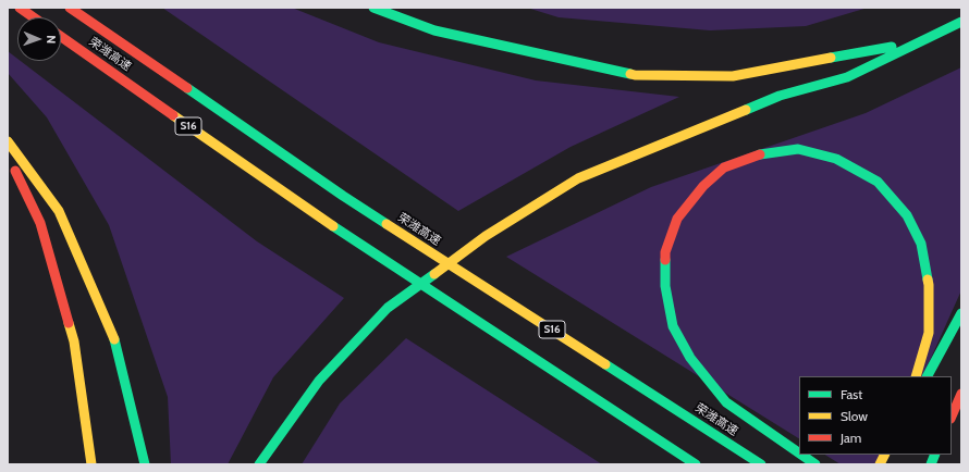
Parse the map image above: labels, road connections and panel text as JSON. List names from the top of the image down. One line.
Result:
{"streets":{"highway":["荣潍高速","S16"]},"legend":["Fast","Slow","Jam"],"north":"right"}
